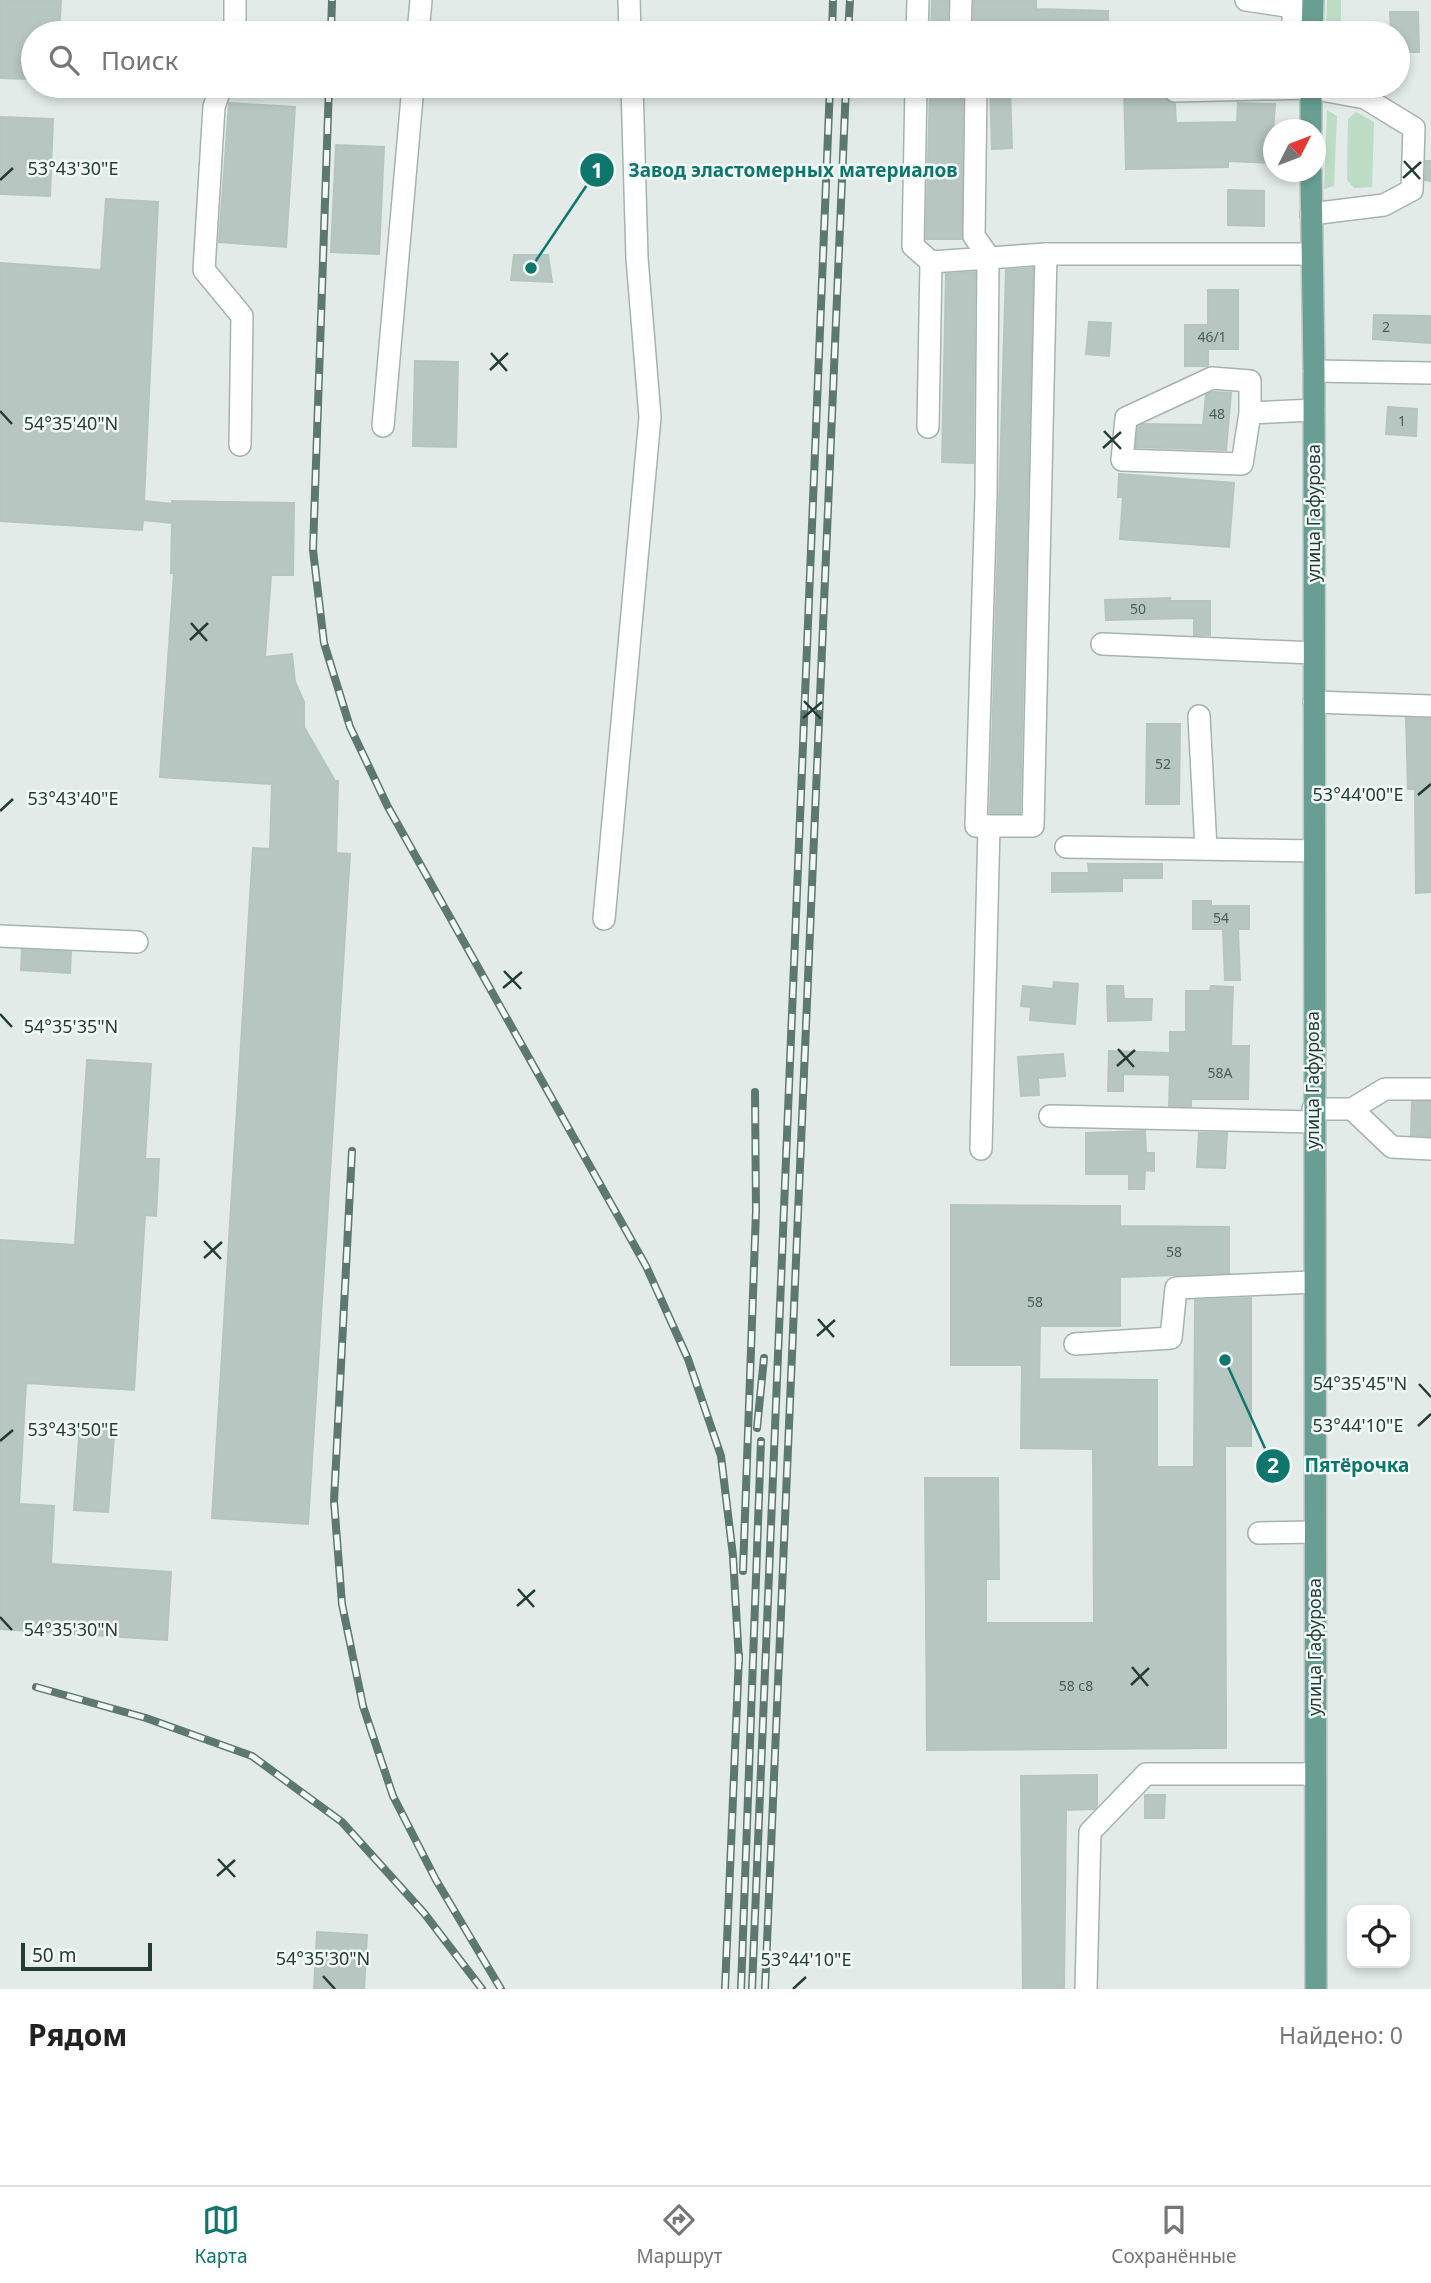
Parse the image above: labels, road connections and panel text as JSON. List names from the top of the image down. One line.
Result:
{"streets":{"main road":["улица Гафурова"]},"places":["Завод эластомерных материалов","Пятёрочка"],"house_numbers":["2","46/1","48","1","50","52","54","58А","58","58","58 с8"],"scale_bar":"50 m","north":"top right","page":{"search":"Поиск","scale":"50 m","heading":["Рядом","Найдено: 0"],"nav":["Карта","Маршрут","Сохранённые"]},"coordinates":["53°43'30\"E","54°35'40\"N","53°44'00\"E","53°43'40\"E","54°35'35\"N","54°35'45\"N","53°44'10\"E","53°43'50\"E","54°35'30\"N"]}
